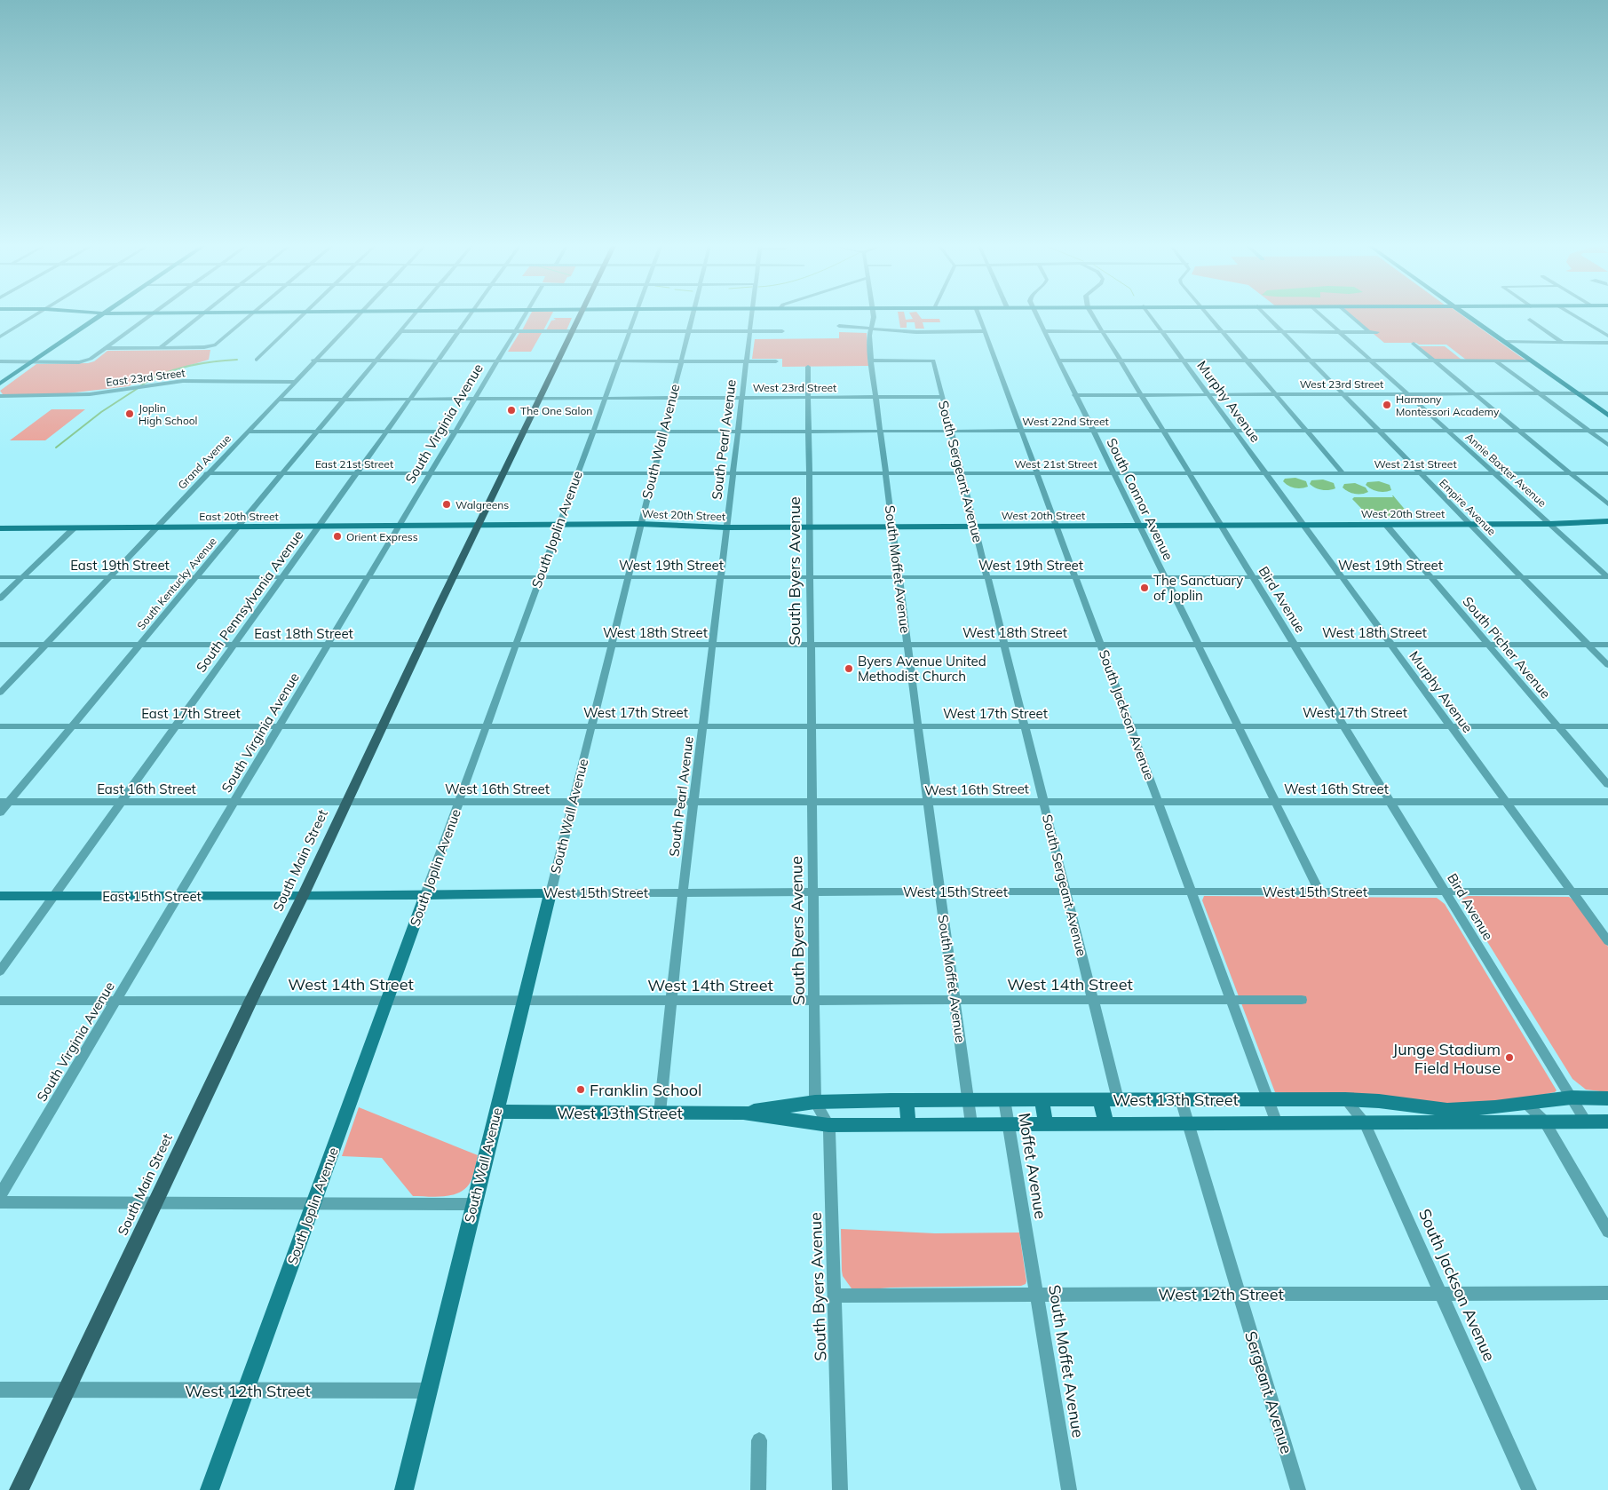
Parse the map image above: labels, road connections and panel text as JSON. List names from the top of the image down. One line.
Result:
{"streets":{"main road":["South Wall Avenue","West 20th Street","East 20th Street","South Joplin Avenue","South Main Street","West 15th Street","East 15th Street","West 13th Street"],"street":["East 23rd Street","West 23rd Street","Murphy Avenue","West 22nd Street","South Virginia Avenue","South Pearl Avenue","Grand Avenue","East 21st Street","West 21st Street","Annie Baxter Avenue","South Sergeant Avenue","South Connor Avenue","Empire Avenue","East 19th Street","West 19th Street","South Moffet Avenue","South Byers Avenue","South Kentucky Avenue","Bird Avenue","South Pennsylvania Avenue","West 18th Street","East 18th Street","South Picher Avenue","West 17th Street","East 17th Street","South Jackson Avenue","East 16th Street","West 16th Street","West 14th Street","Moffet Avenue","West 12th Street","Sergeant Avenue"]},"crossings":[["East 23rd Street","Grand Avenue"],["West 23rd Street","Murphy Avenue"],["West 23rd Street","South Pearl Avenue"],["West 23rd Street","South Wall Avenue"],["West 23rd Street","Annie Baxter Avenue"],["West 23rd Street","South Sergeant Avenue"],["West 23rd Street","South Connor Avenue"],["West 23rd Street","Empire Avenue"],["West 23rd Street","South Joplin Avenue"],["West 23rd Street","South Moffet Avenue"],["West 23rd Street","South Byers Avenue"],["West 23rd Street","Bird Avenue"],["West 23rd Street","South Main Street"],["Murphy Avenue","West 22nd Street"],["Murphy Avenue","West 21st Street"],["Murphy Avenue","West 20th Street"],["Murphy Avenue","West 19th Street"],["Murphy Avenue","West 18th Street"],["Murphy Avenue","West 17th Street"],["Murphy Avenue","West 16th Street"],["Murphy Avenue","West 15th Street"],["West 22nd Street","South Virginia Avenue"],["West 22nd Street","South Pearl Avenue"],["West 22nd Street","South Wall Avenue"],["West 22nd Street","Grand Avenue"],["West 22nd Street","Annie Baxter Avenue"],["West 22nd Street","South Sergeant Avenue"],["West 22nd Street","South Connor Avenue"],["West 22nd Street","Empire Avenue"],["West 22nd Street","South Joplin Avenue"],["West 22nd Street","South Moffet Avenue"],["West 22nd Street","South Byers Avenue"],["West 22nd Street","South Kentucky Avenue"],["West 22nd Street","Bird Avenue"],["West 22nd Street","South Pennsylvania Avenue"],["West 22nd Street","South Jackson Avenue"],["West 22nd Street","South Main Street"],["South Virginia Avenue","East 21st Street"],["South Virginia Avenue","East 20th Street"],["South Virginia Avenue","East 19th Street"],["South Virginia Avenue","East 18th Street"],["South Virginia Avenue","East 17th Street"],["South Virginia Avenue","East 16th Street"],["South Virginia Avenue","East 15th Street"],["South Virginia Avenue","West 14th Street"],["South Pearl Avenue","West 21st Street"],["South Pearl Avenue","West 20th Street"],["South Pearl Avenue","West 19th Street"],["South Pearl Avenue","West 18th Street"],["South Pearl Avenue","West 17th Street"],["South Pearl Avenue","West 16th Street"],["South Pearl Avenue","West 15th Street"],["South Pearl Avenue","West 14th Street"],["South Pearl Avenue","West 13th Street"],["South Wall Avenue","West 21st Street"],["South Wall Avenue","West 20th Street"],["South Wall Avenue","West 19th Street"],["South Wall Avenue","West 18th Street"],["South Wall Avenue","West 17th Street"],["South Wall Avenue","West 16th Street"],["South Wall Avenue","West 15th Street"],["South Wall Avenue","West 14th Street"],["South Wall Avenue","West 13th Street"],["South Wall Avenue","West 12th Street"],["Grand Avenue","East 21st Street"],["Grand Avenue","East 20th Street"],["Grand Avenue","East 19th Street"],["Grand Avenue","East 18th Street"],["East 21st Street","West 21st Street"],["East 21st Street","South Kentucky Avenue"],["East 21st Street","South Pennsylvania Avenue"],["East 21st Street","South Main Street"],["West 21st Street","Annie Baxter Avenue"],["West 21st Street","South Sergeant Avenue"],["West 21st Street","South Connor Avenue"],["West 21st Street","Empire Avenue"],["West 21st Street","South Joplin Avenue"],["West 21st Street","South Moffet Avenue"],["West 21st Street","South Byers Avenue"],["West 21st Street","Bird Avenue"],["West 21st Street","South Jackson Avenue"],["West 21st Street","South Main Street"],["Annie Baxter Avenue","West 20th Street"],["Annie Baxter Avenue","West 19th Street"],["South Sergeant Avenue","West 20th Street"],["South Sergeant Avenue","West 19th Street"],["South Sergeant Avenue","South Moffet Avenue"],["South Sergeant Avenue","West 18th Street"],["South Sergeant Avenue","West 17th Street"],["South Sergeant Avenue","West 16th Street"],["South Sergeant Avenue","West 15th Street"],["South Sergeant Avenue","West 14th Street"],["South Sergeant Avenue","West 13th Street"],["South Connor Avenue","West 20th Street"],["South Connor Avenue","West 19th Street"],["South Connor Avenue","West 18th Street"],["South Connor Avenue","West 17th Street"],["South Connor Avenue","West 16th Street"],["South Connor Avenue","West 15th Street"],["Empire Avenue","West 20th Street"],["Empire Avenue","West 19th Street"],["Empire Avenue","West 18th Street"],["West 20th Street","East 20th Street"],["West 20th Street","South Joplin Avenue"],["West 20th Street","South Moffet Avenue"],["West 20th Street","South Byers Avenue"],["West 20th Street","Bird Avenue"],["West 20th Street","South Picher Avenue"],["West 20th Street","South Jackson Avenue"],["West 20th Street","South Main Street"],["East 20th Street","South Kentucky Avenue"],["East 20th Street","South Pennsylvania Avenue"],["East 20th Street","South Main Street"],["South Joplin Avenue","West 19th Street"],["South Joplin Avenue","West 18th Street"],["South Joplin Avenue","West 17th Street"],["South Joplin Avenue","West 16th Street"],["South Joplin Avenue","West 15th Street"],["South Joplin Avenue","West 14th Street"],["South Joplin Avenue","West 12th Street"],["East 19th Street","West 19th Street"],["East 19th Street","South Kentucky Avenue"],["East 19th Street","South Pennsylvania Avenue"],["East 19th Street","South Main Street"],["West 19th Street","South Moffet Avenue"],["West 19th Street","South Byers Avenue"],["West 19th Street","Bird Avenue"],["West 19th Street","South Picher Avenue"],["West 19th Street","South Jackson Avenue"],["West 19th Street","South Main Street"],["South Moffet Avenue","West 18th Street"],["South Moffet Avenue","West 17th Street"],["South Moffet Avenue","West 16th Street"],["South Moffet Avenue","West 15th Street"],["South Moffet Avenue","West 14th Street"],["South Moffet Avenue","West 13th Street"],["South Moffet Avenue","Moffet Avenue"],["South Moffet Avenue","West 12th Street"],["South Byers Avenue","West 18th Street"],["South Byers Avenue","West 17th Street"],["South Byers Avenue","West 16th Street"],["South Byers Avenue","West 15th Street"],["South Byers Avenue","West 14th Street"],["South Byers Avenue","West 13th Street"],["South Byers Avenue","West 12th Street"],["South Kentucky Avenue","East 18th Street"],["South Kentucky Avenue","East 17th Street"],["South Kentucky Avenue","East 16th Street"],["Bird Avenue","West 18th Street"],["Bird Avenue","West 17th Street"],["Bird Avenue","West 16th Street"],["Bird Avenue","West 15th Street"],["Bird Avenue","West 13th Street"],["South Pennsylvania Avenue","East 18th Street"],["South Pennsylvania Avenue","East 17th Street"],["South Pennsylvania Avenue","East 16th Street"],["South Pennsylvania Avenue","East 15th Street"],["West 18th Street","East 18th Street"],["West 18th Street","South Picher Avenue"],["West 18th Street","South Jackson Avenue"],["West 18th Street","South Main Street"],["East 18th Street","South Main Street"],["South Picher Avenue","West 17th Street"],["West 17th Street","East 17th Street"],["West 17th Street","South Jackson Avenue"],["West 17th Street","South Main Street"],["East 17th Street","South Main Street"],["South Jackson Avenue","West 16th Street"],["South Jackson Avenue","West 15th Street"],["South Jackson Avenue","West 14th Street"],["South Jackson Avenue","West 13th Street"],["South Jackson Avenue","West 12th Street"],["East 16th Street","West 16th Street"],["East 16th Street","South Main Street"],["West 16th Street","South Main Street"],["South Main Street","West 15th Street"],["South Main Street","East 15th Street"],["South Main Street","West 14th Street"],["South Main Street","West 12th Street"],["West 15th Street","East 15th Street"],["West 13th Street","Moffet Avenue"],["West 12th Street","Sergeant Avenue"]],"places":["Harmony Montessori Academy","The One Salon","Joplin High School","Walgreens","Orient Express","The Sanctuary of Joplin","Byers Avenue United Methodist Church","Junge Stadium Field House","Franklin School"]}
